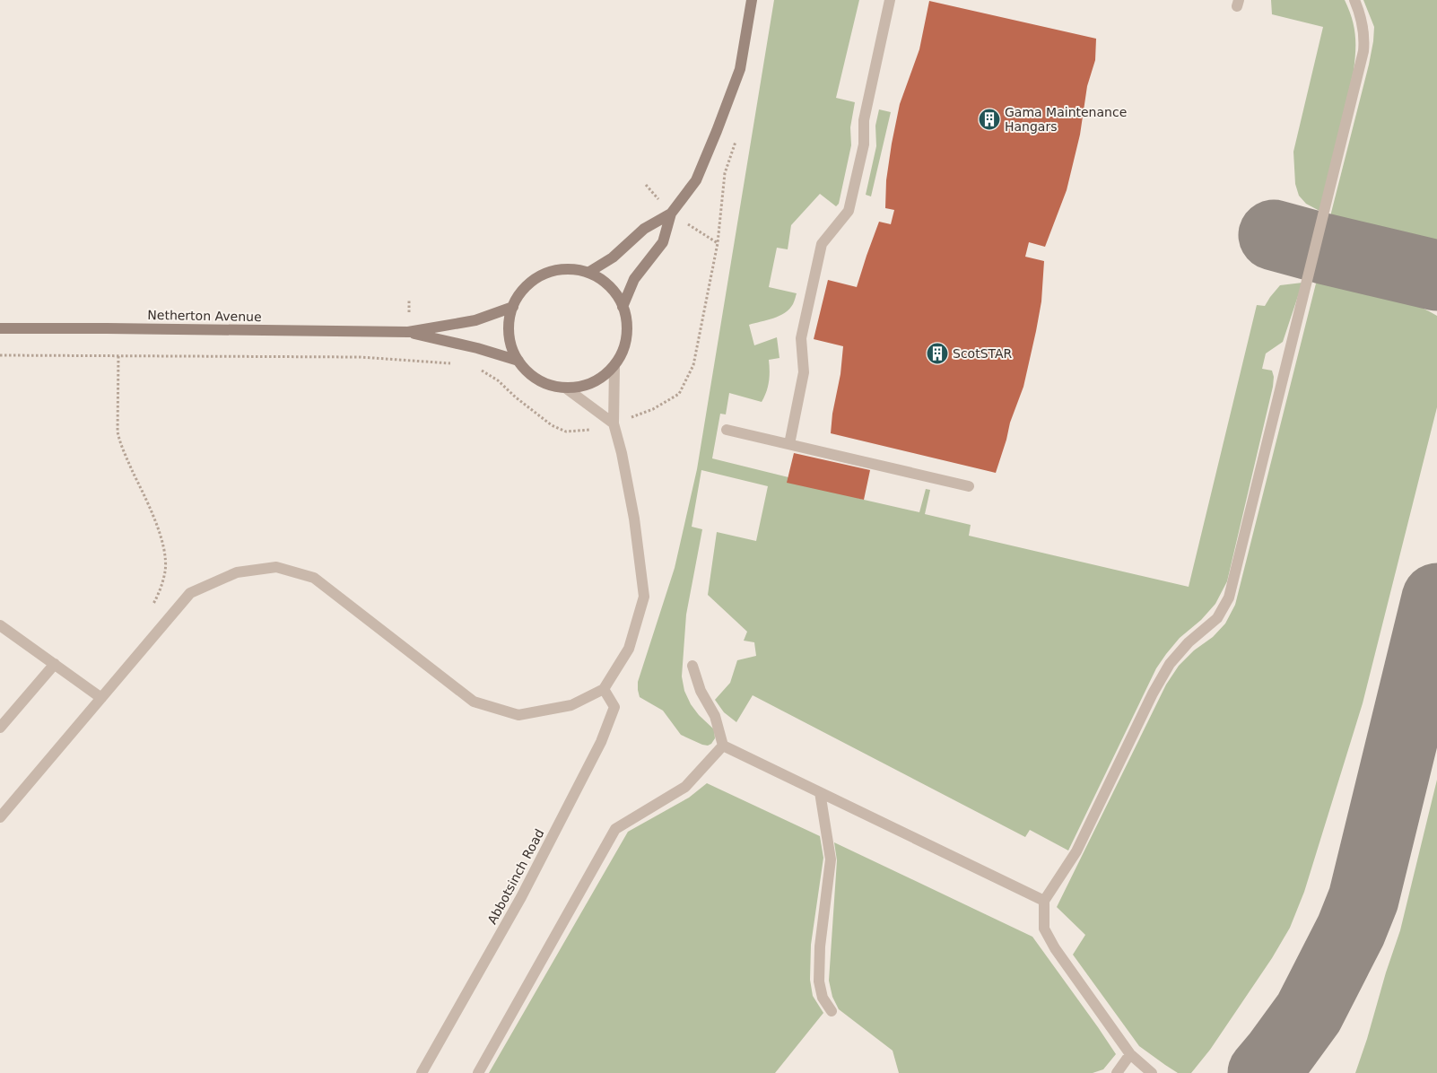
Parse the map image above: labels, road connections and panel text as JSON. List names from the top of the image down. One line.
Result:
{"streets":{"street":["Netherton Avenue"],"lane":["Abbotsinch Road"]},"places":{"building":["Gama Maintenance Hangars","ScotSTAR"]}}
